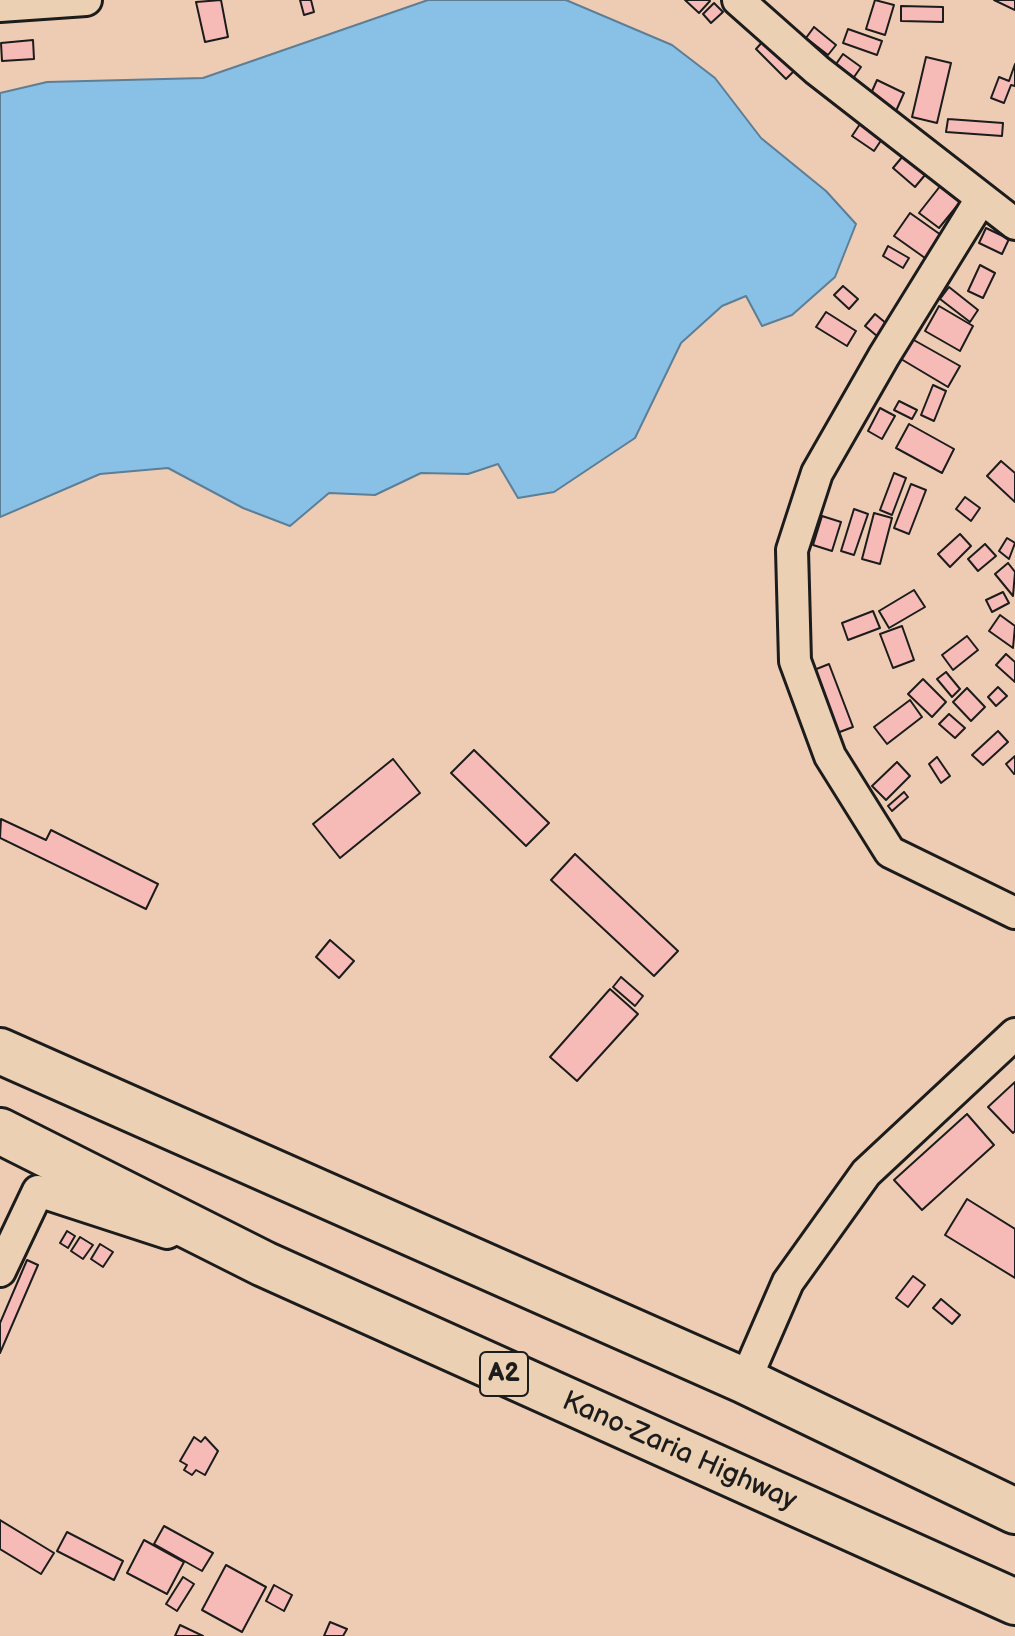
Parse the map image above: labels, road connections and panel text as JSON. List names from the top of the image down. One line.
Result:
{"streets":{"highway":["A2","Kano-Zaria Highway"]}}
